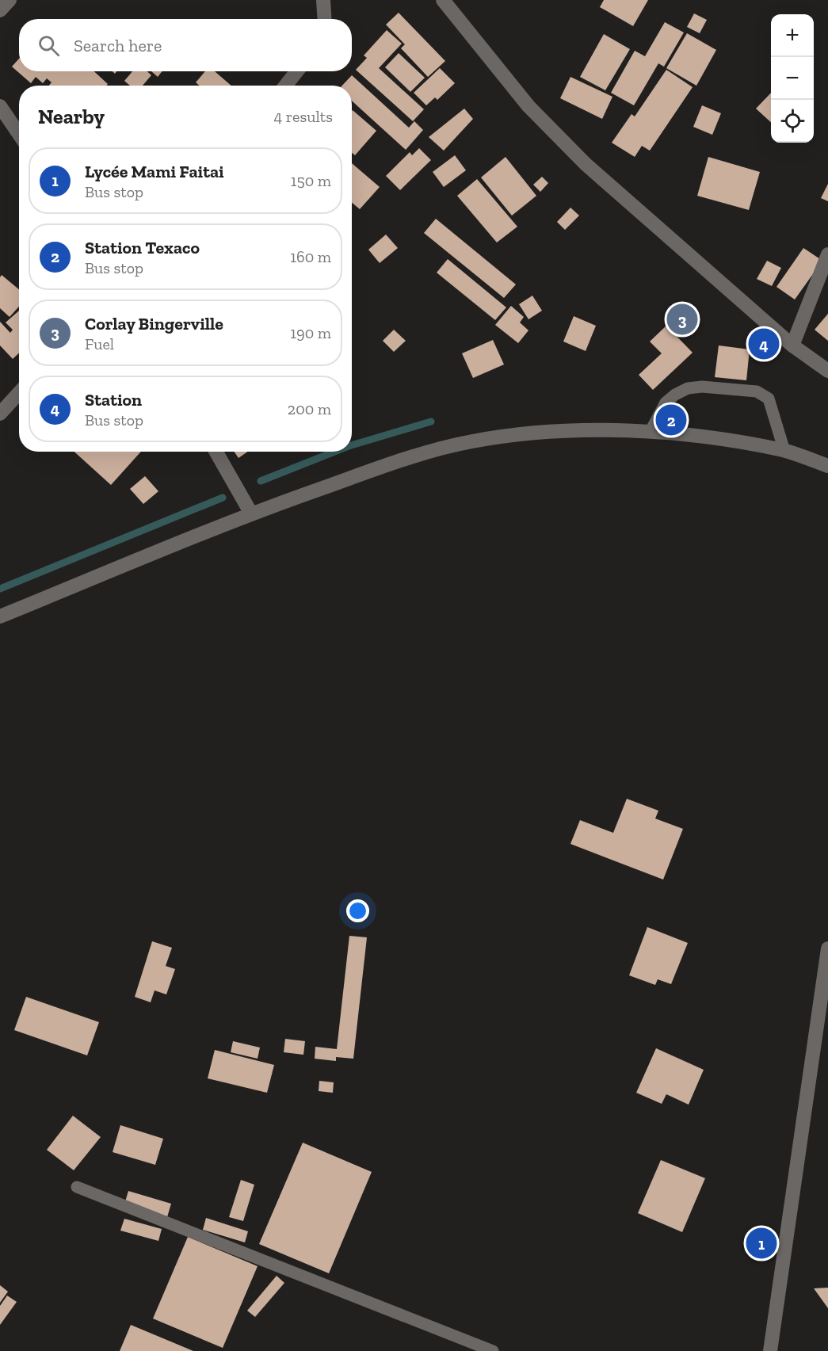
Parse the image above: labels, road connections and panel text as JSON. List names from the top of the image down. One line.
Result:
{"page":{"map_buttons":["+","−"],"search":"Search here","heading":["Nearby","4 results"],"list":[{"mark":"1","name":"Lycée Mami Faitai","note":"Bus stop","value":"150 m"},{"mark":"2","name":"Station Texaco","note":"Bus stop","value":"160 m"},{"mark":"3","name":"Corlay Bingerville","note":"Fuel","value":"190 m"},{"mark":"4","name":"Station","note":"Bus stop","value":"200 m"}],"pins":["3","4","2","1"]}}
